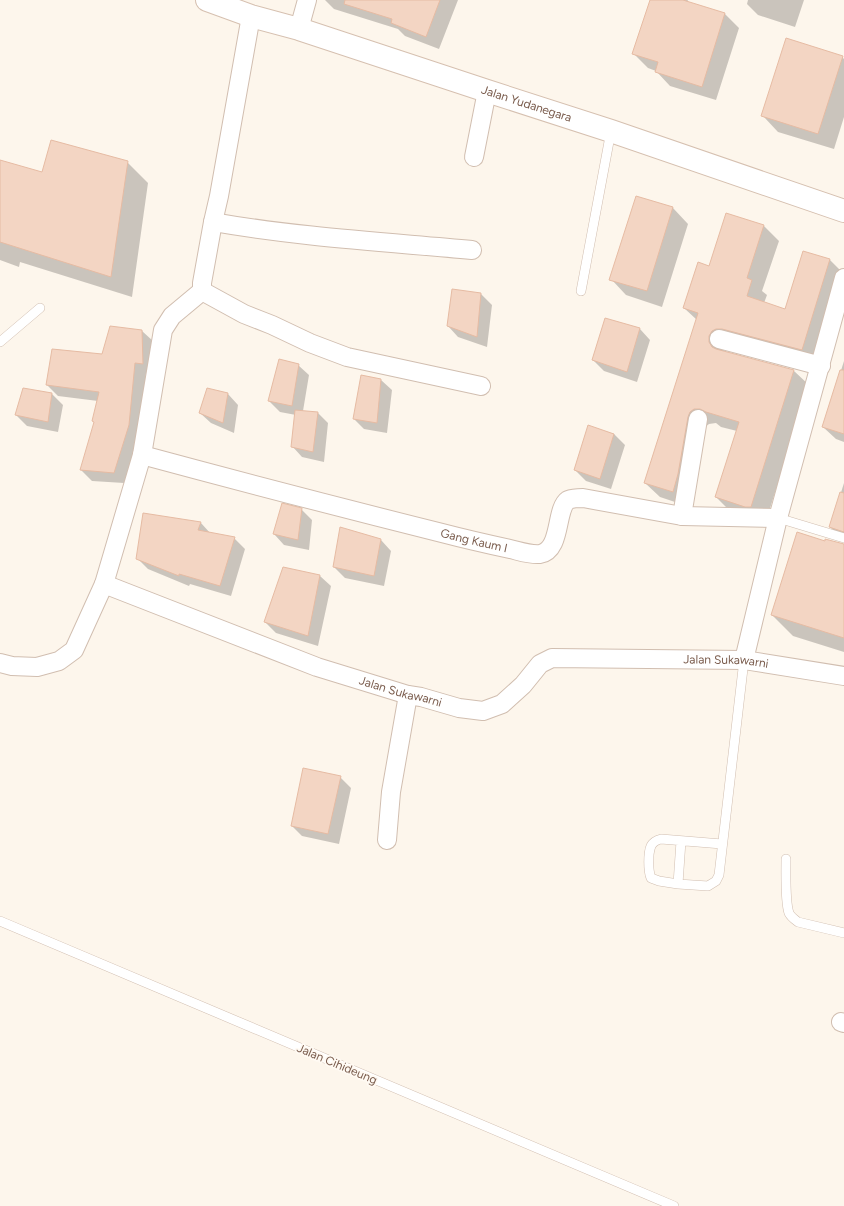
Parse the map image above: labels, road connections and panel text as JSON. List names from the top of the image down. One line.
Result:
{"streets":{"main road":["Jalan Yudanegara"],"street":["Gang Kaum I","Jalan Sukawarni"],"lane":["Jalan Cihideung"]}}
